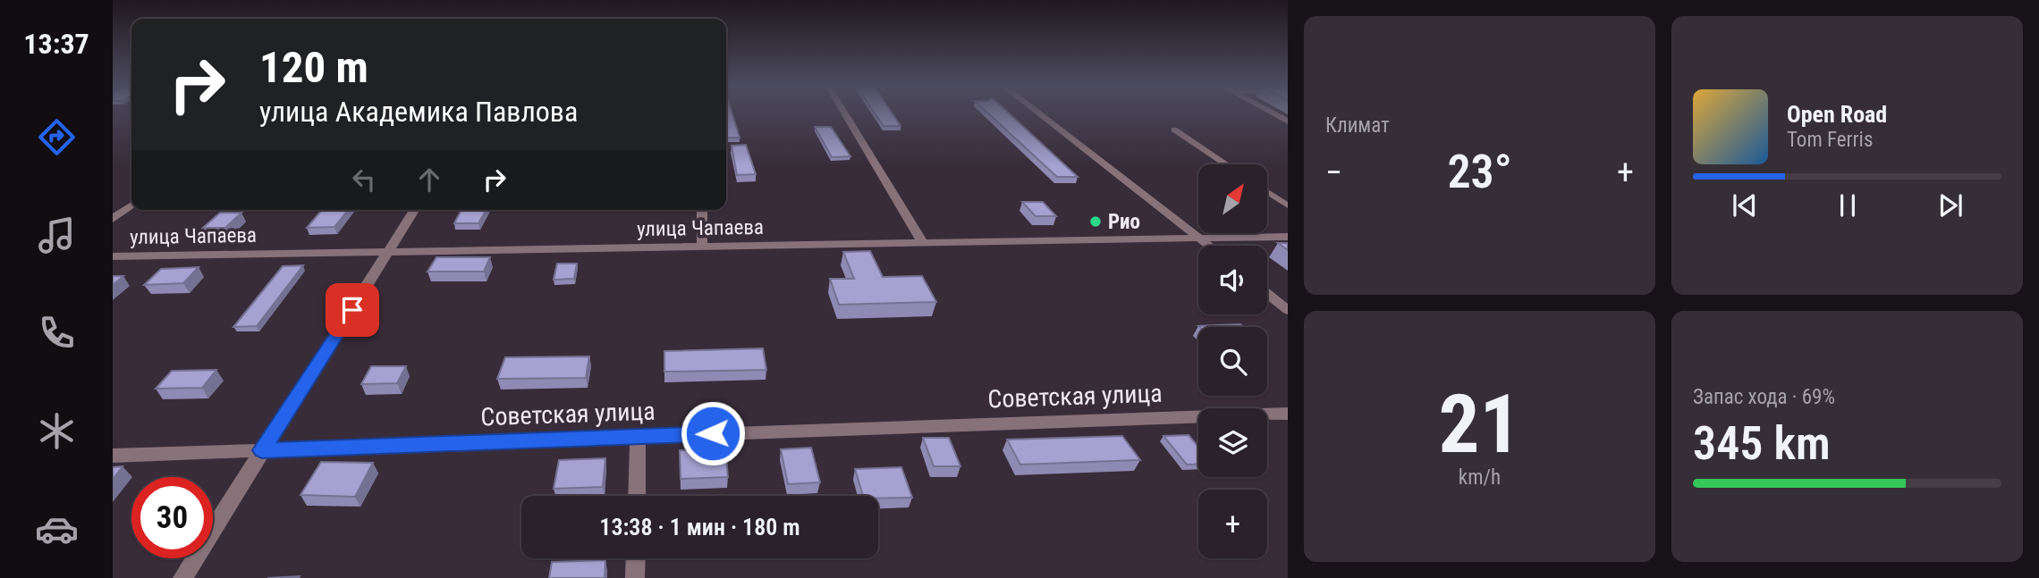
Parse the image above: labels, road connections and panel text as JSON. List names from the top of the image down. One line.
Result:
{"streets":{"street":["улица Чапаева","Советская улица"]},"places":["Рио"],"north":"top right","page":{"tabs":"13:37","tile":["Климат",["21","km/h"],["Запас хода · 69%","345 km"]],"turn":["120 m","улица Академика Павлова"],"song":["Open Road","Tom Ferris"],"heat":["−","23°","+"],"map_buttons":"+","limit":"30","trip":"13:38 · 1 мин · 180 m"}}
